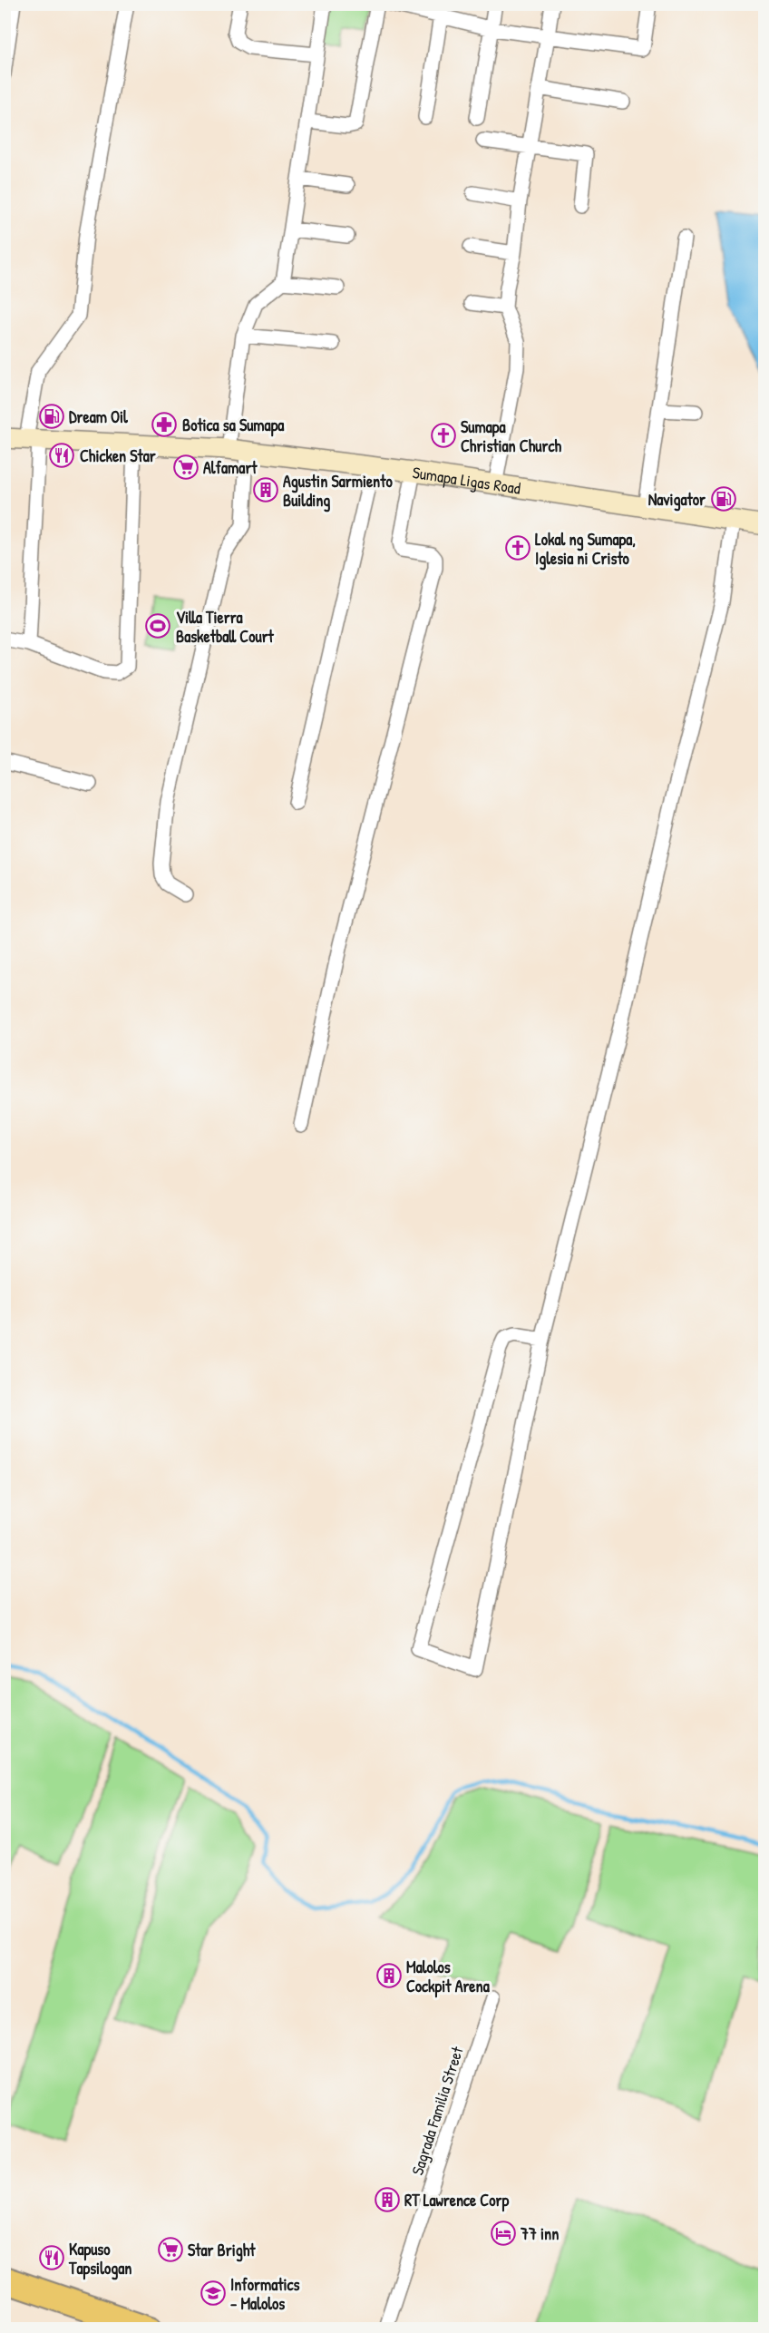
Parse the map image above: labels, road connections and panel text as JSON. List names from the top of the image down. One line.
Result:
{"streets":{"main road":["Sumapa Ligas Road"],"street":["Sagrada Familia Street"]},"places":{"fuel station":["Dream Oil","Navigator"],"pharmacy":["Botica sa Sumapa"],"church":["Sumapa Christian Church","Lokal ng Sumapa, Iglesia ni Cristo"],"restaurant":["Chicken Star","Kapuso Tapsilogan"],"supermarket":["Alfamart","Star Bright"],"building":["Agustin Sarmiento Building","Malolos Cockpit Arena","RT Lawrence Corp"],"sports":["Villa Tierra Basketball Court"],"hotel":["77 inn"],"school or university":["Informatics - Malolos"]}}
